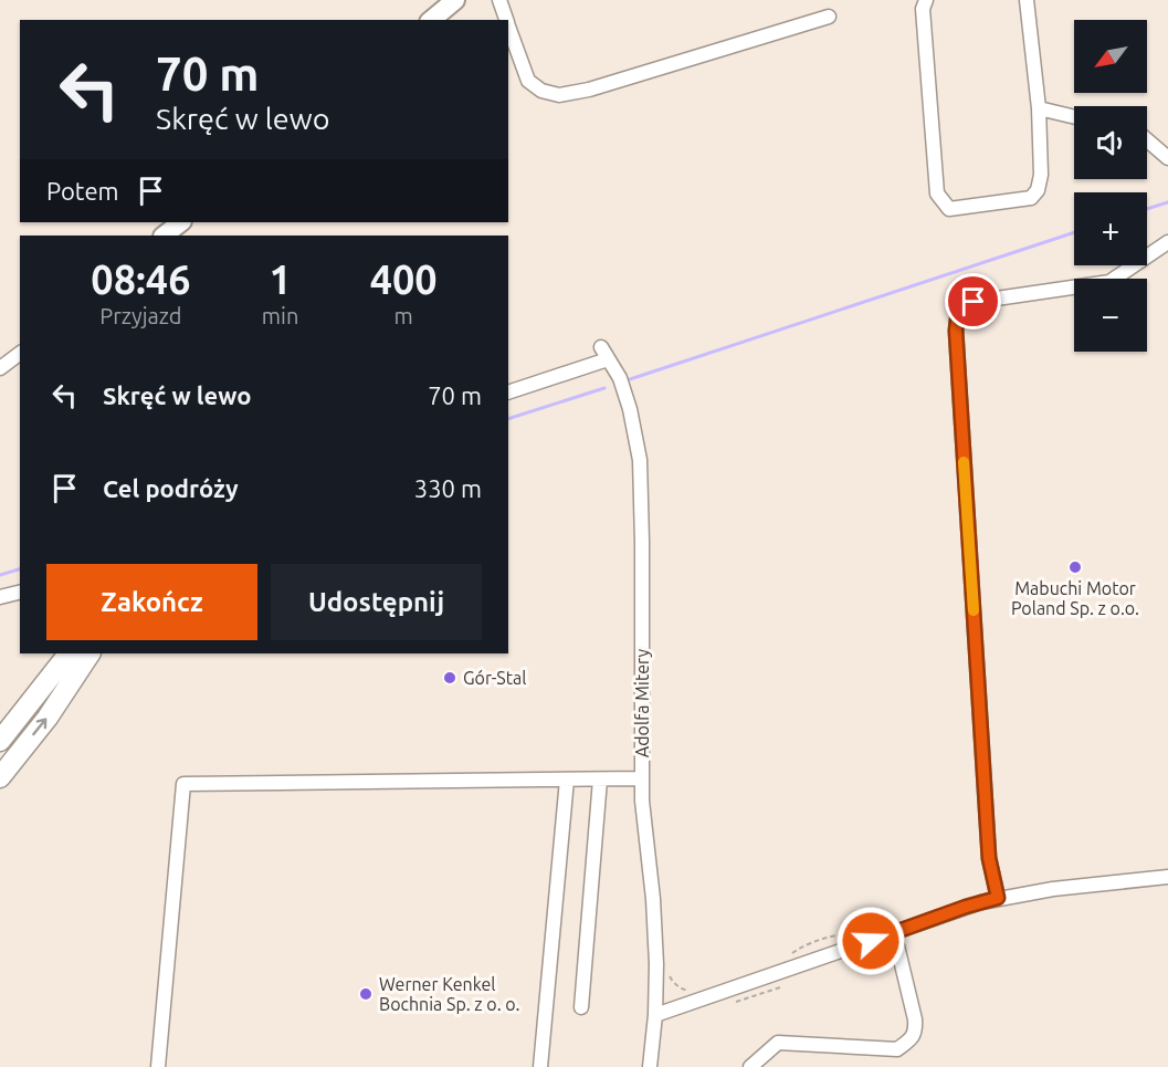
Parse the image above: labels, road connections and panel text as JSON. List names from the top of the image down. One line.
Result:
{"streets":{"street":["Adolfa Mitery"]},"places":["Mabuchi Motor Poland Sp. z o.o.","Gór-Stal","Werner Kenkel Bochnia Sp. z o. o."],"north":"bottom left","page":{"map_buttons":["+","−"],"turn":["70 m","Skręć w lewo"],"then":"Potem","eta":["08:46","Przyjazd","1","min","400","m"],"list":[{"name":"Skręć w lewo","value":"70 m"},{"name":"Cel podróży","value":"330 m"}],"buttons":["Zakończ","Udostępnij"]}}
